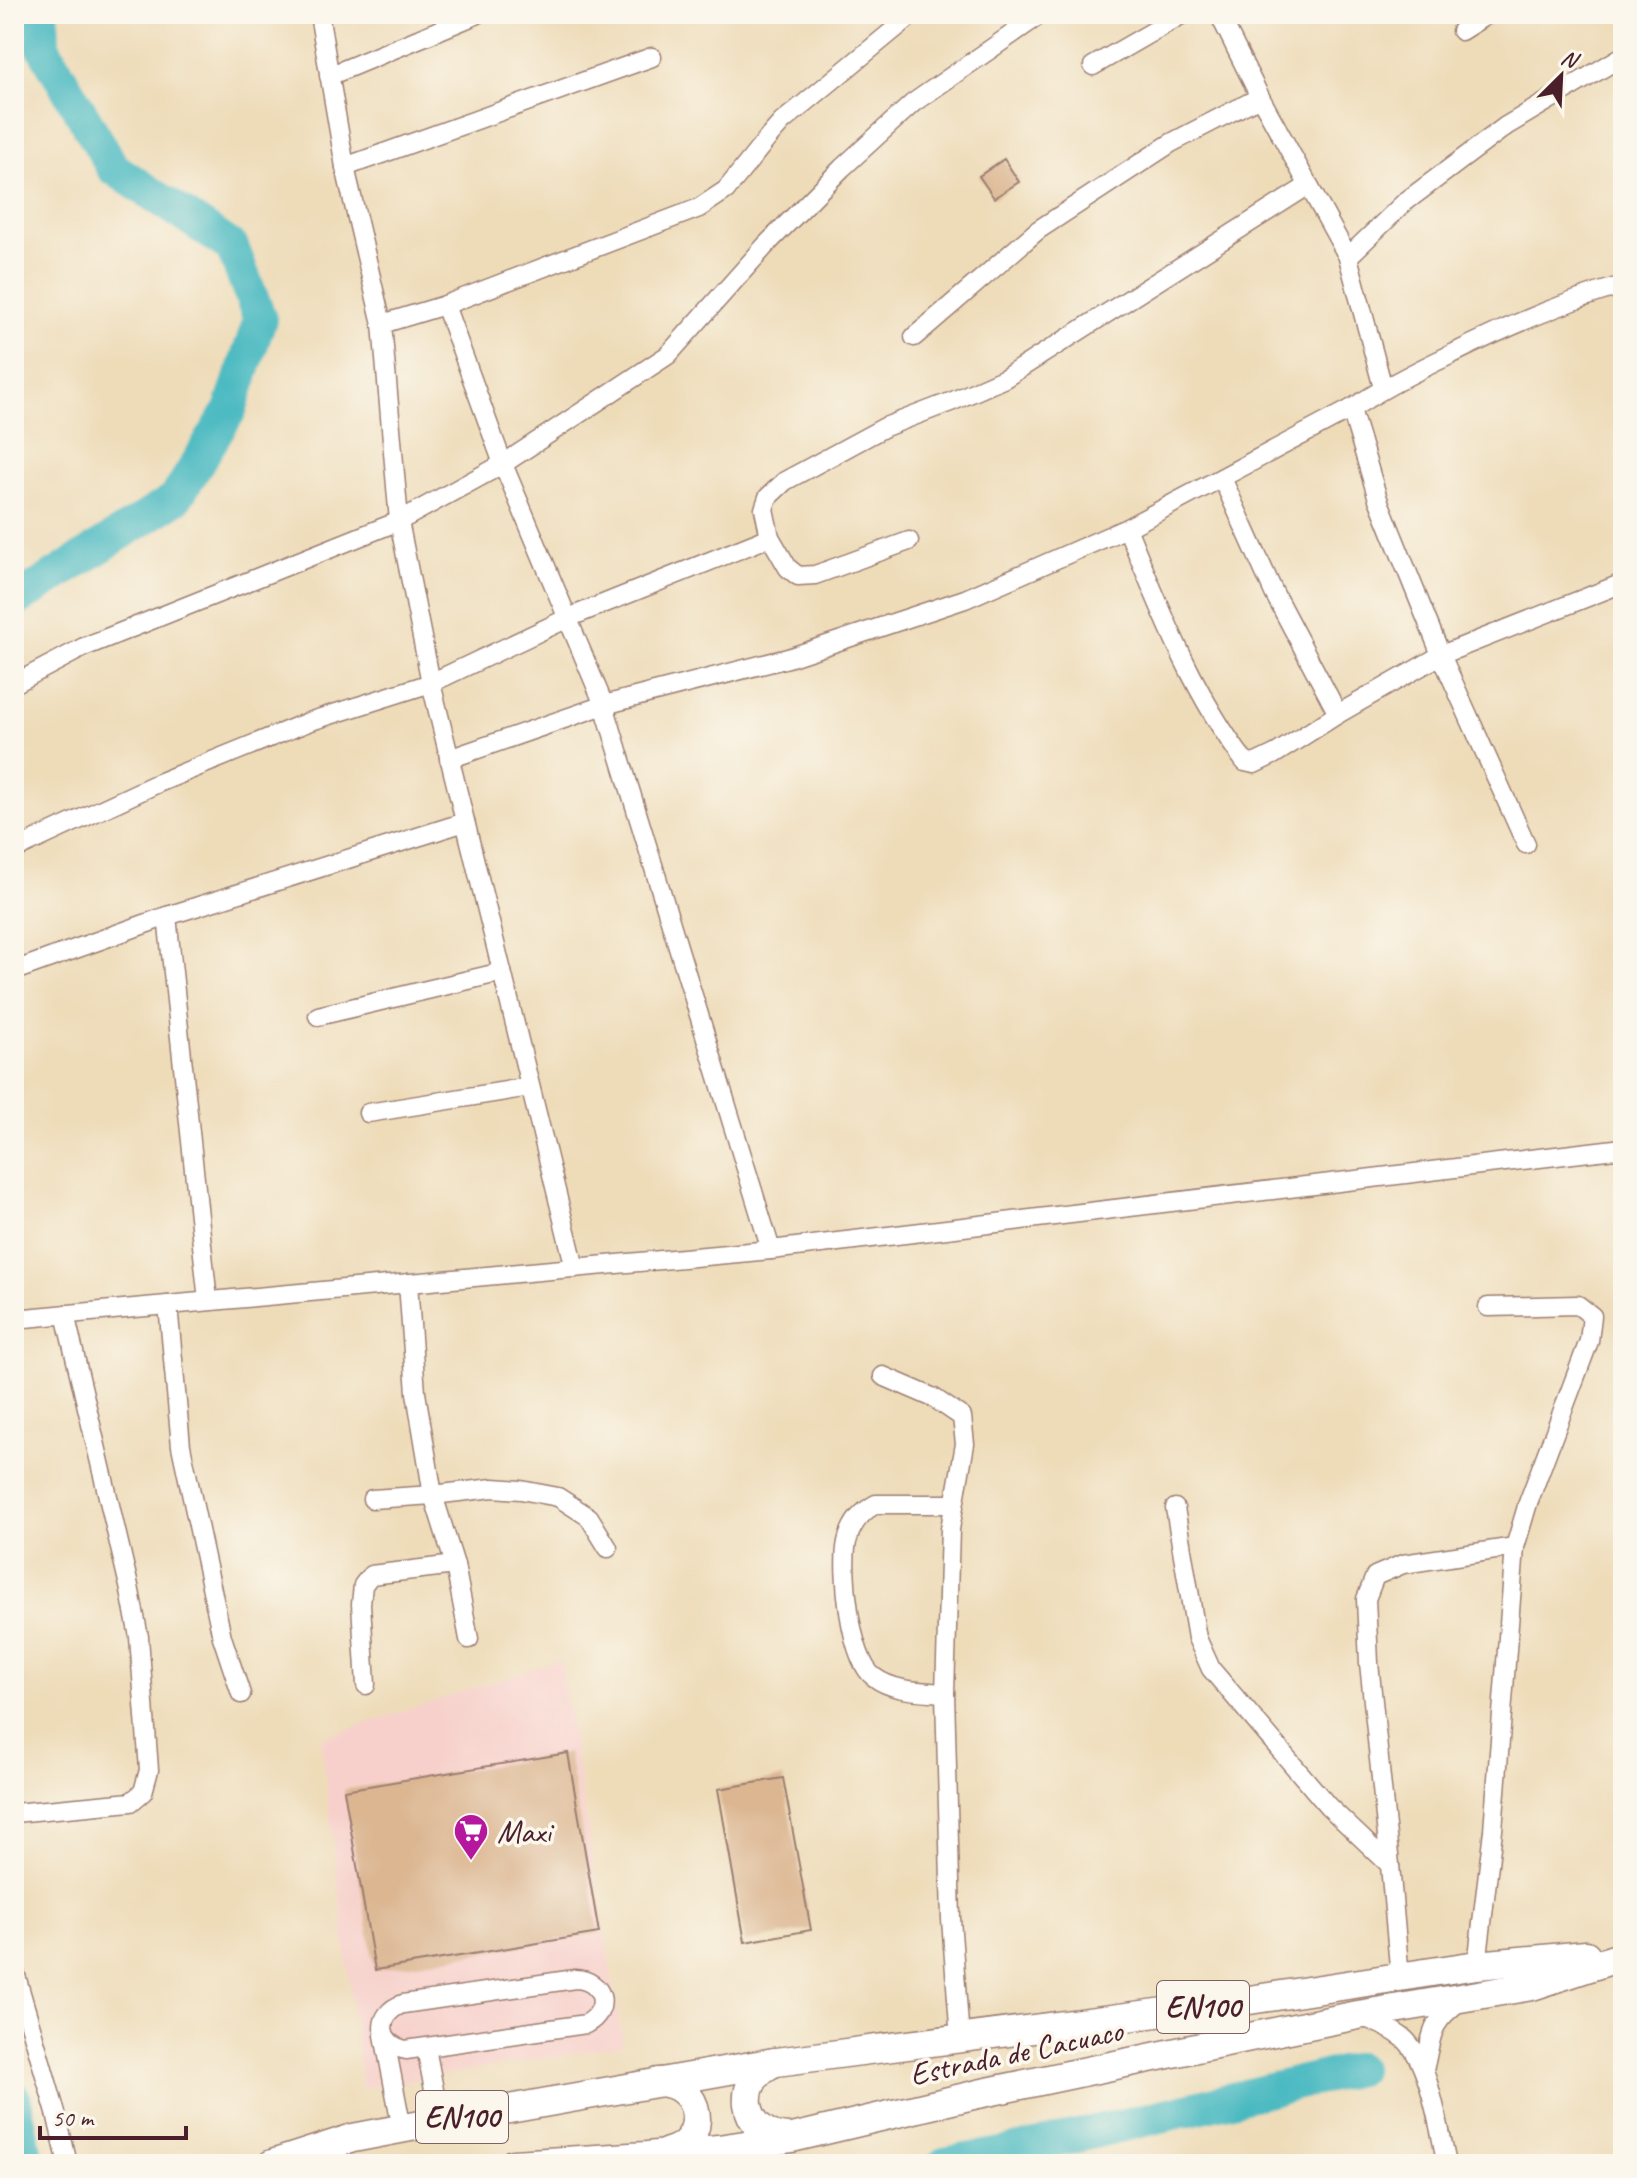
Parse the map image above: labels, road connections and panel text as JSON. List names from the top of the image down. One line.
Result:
{"streets":{"highway":["EN100","Estrada de Cacuaco"]},"crossings":[["EN100","Estrada de Cacuaco"]],"places":{"supermarket":["Maxi"]},"scale_bar":"50 m","north":"top right"}
